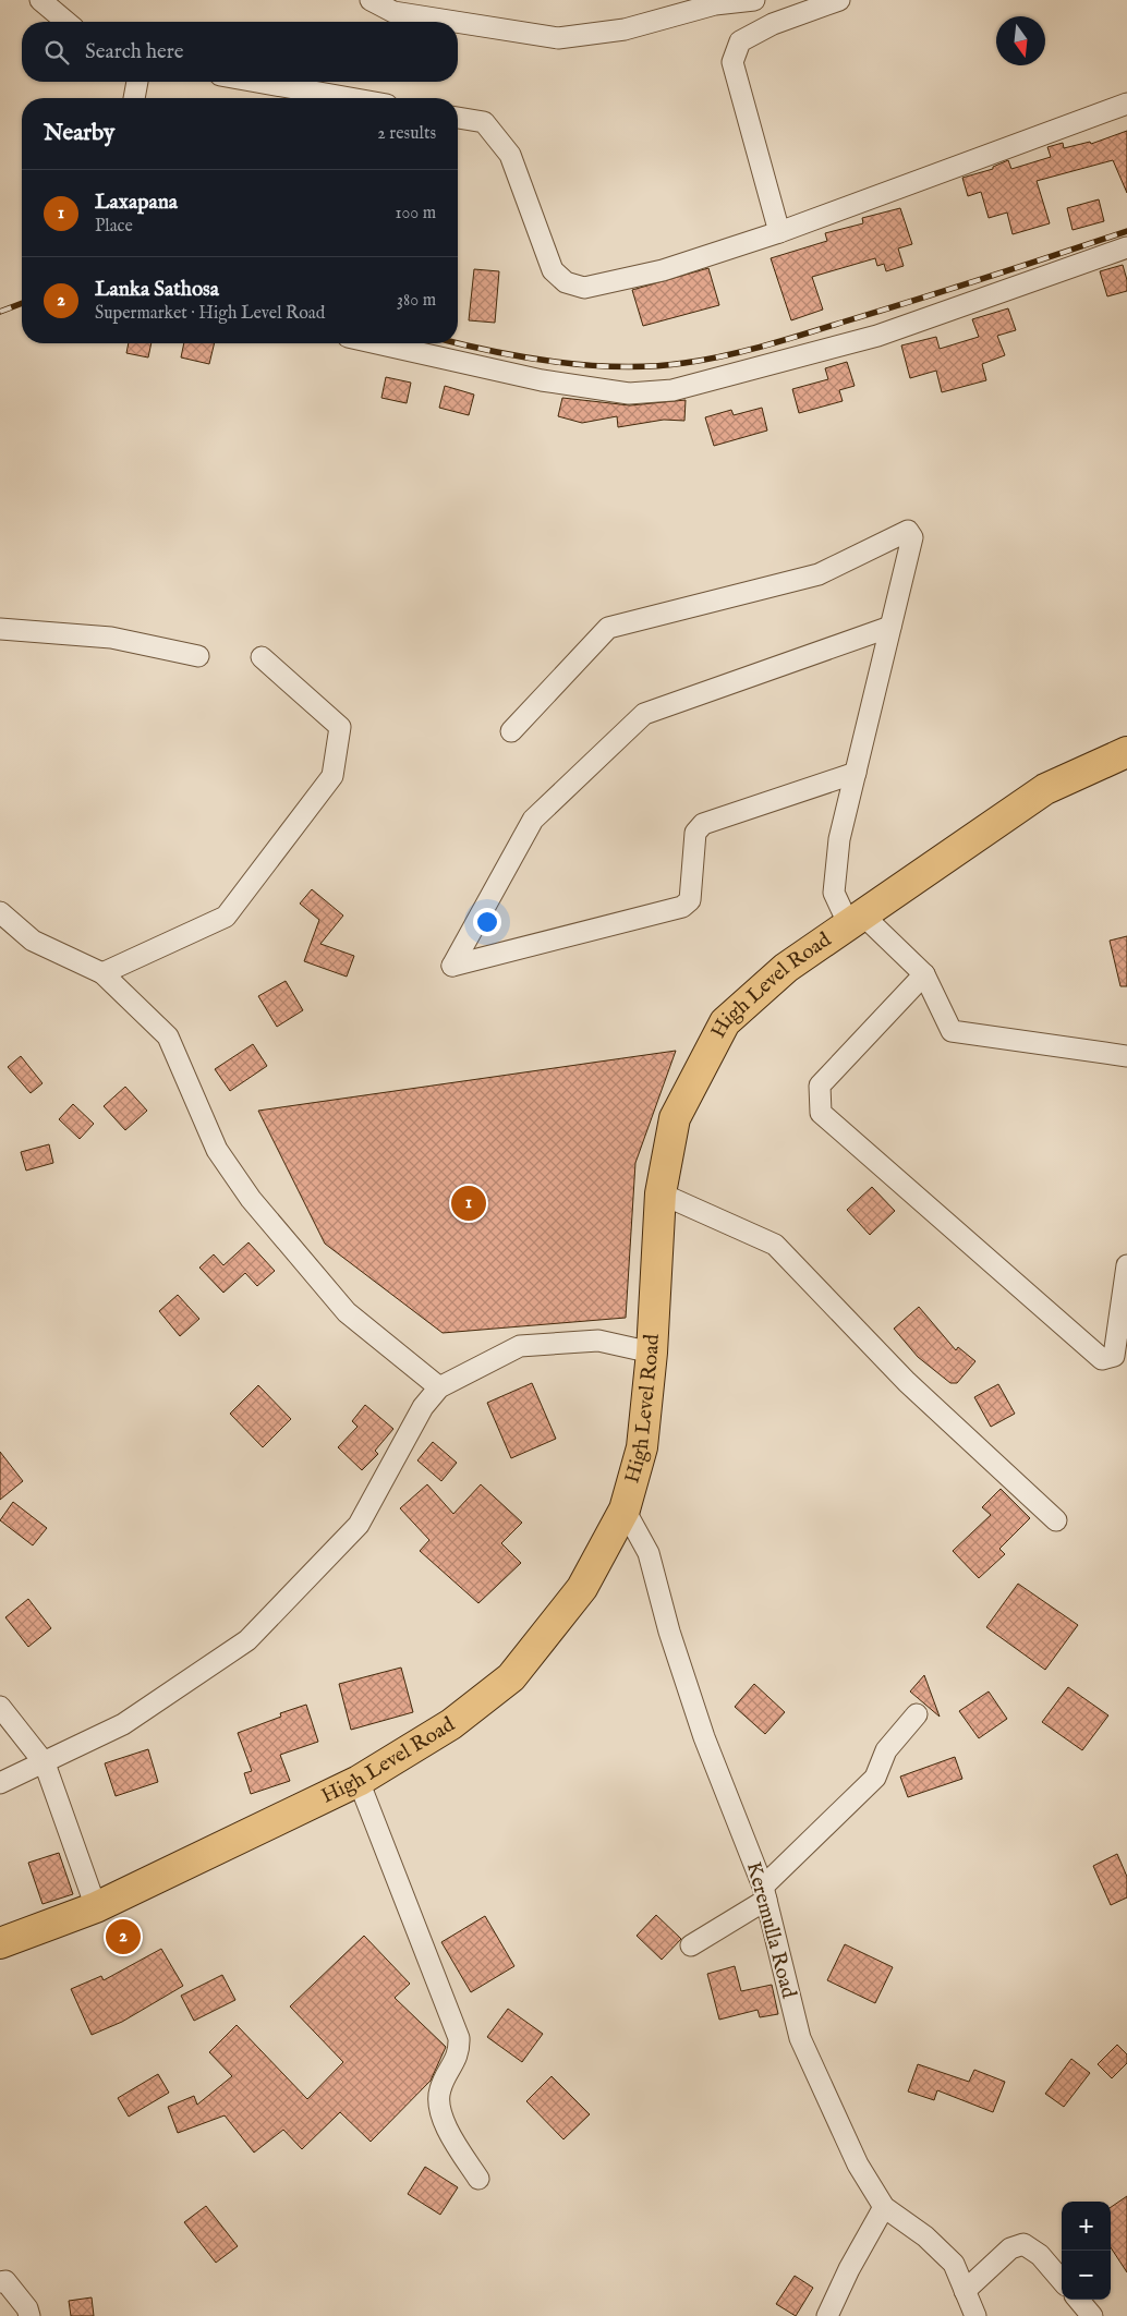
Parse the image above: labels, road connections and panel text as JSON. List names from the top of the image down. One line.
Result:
{"streets":{"highway":["High Level Road"],"street":["Keremulla Road"]},"crossings":[["High Level Road","Keremulla Road"]],"north":"bottom","page":{"search":"Search here","heading":["Nearby","2 results"],"list":[{"mark":"1","name":"Laxapana","note":"Place","value":"100 m"},{"mark":"2","name":"Lanka Sathosa","note":"Supermarket · High Level Road","value":"380 m"}],"pins":["1","2"],"map_buttons":["+","−"]}}
